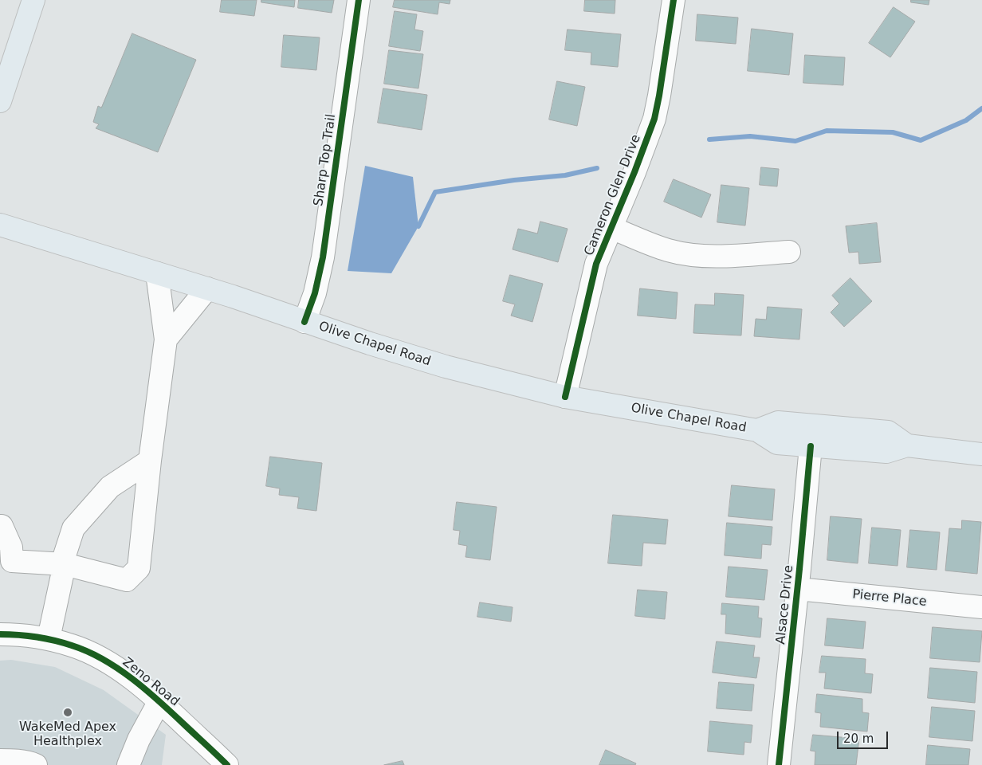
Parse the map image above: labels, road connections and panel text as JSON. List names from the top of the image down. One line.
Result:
{"streets":{"main road":["Olive Chapel Road"],"street":["Sharp Top Trail","Cameron Glen Drive","Pierre Place","Alsace Drive","Zeno Road"]},"crossings":[["Sharp Top Trail","Olive Chapel Road"],["Cameron Glen Drive","Olive Chapel Road"],["Olive Chapel Road","Alsace Drive"],["Pierre Place","Alsace Drive"]],"places":["WakeMed Apex Healthplex"],"scale_bar":"20 m"}
